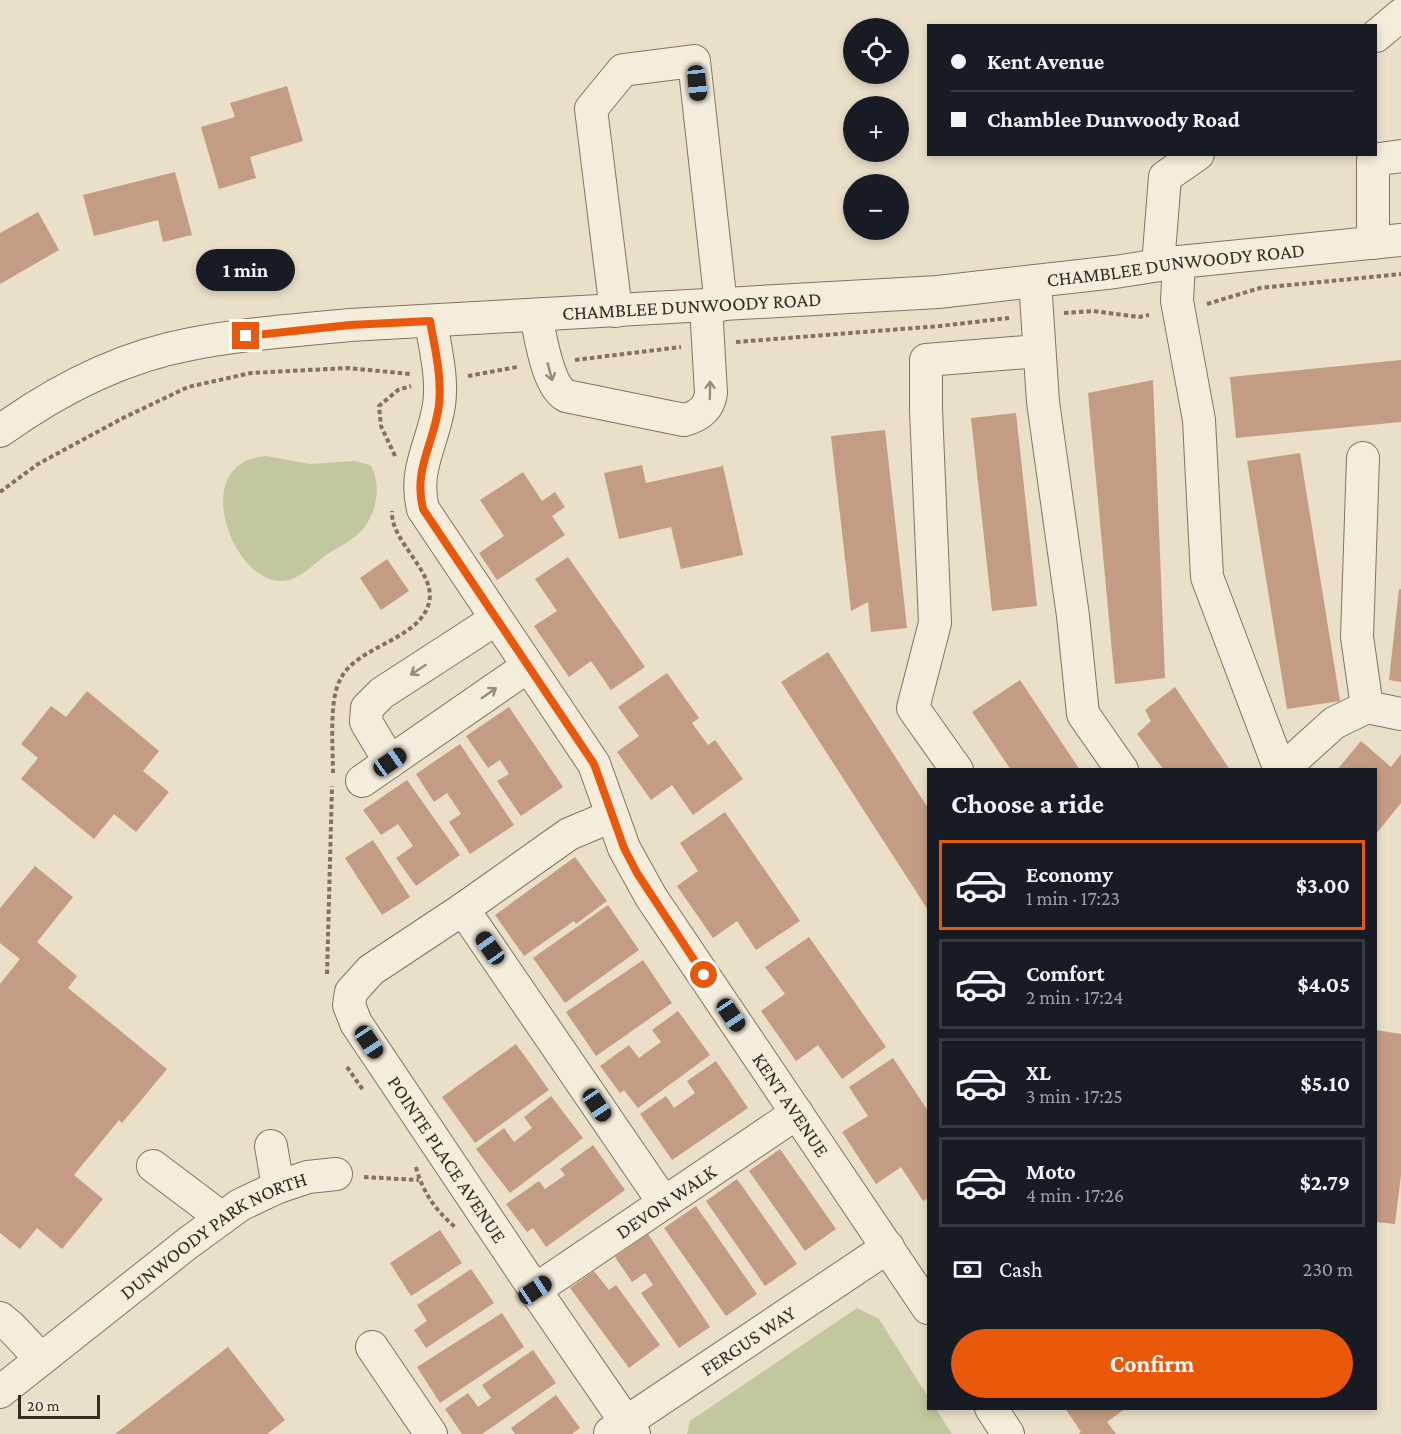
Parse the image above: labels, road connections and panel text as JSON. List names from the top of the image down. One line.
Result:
{"streets":{"street":["CHAMBLEE DUNWOODY ROAD","KENT AVENUE","POINTE PLACE AVENUE","DEVON WALK","DUNWOODY PARK NORTH","FERGUS WAY"]},"crossings":[["CHAMBLEE DUNWOODY ROAD","KENT AVENUE"],["KENT AVENUE","POINTE PLACE AVENUE"],["KENT AVENUE","DEVON WALK"],["KENT AVENUE","FERGUS WAY"],["POINTE PLACE AVENUE","DEVON WALK"],["POINTE PLACE AVENUE","DUNWOODY PARK NORTH"],["POINTE PLACE AVENUE","FERGUS WAY"]],"scale_bar":"20 m","page":{"map_buttons":["+","−"],"banner":["Kent Avenue","Chamblee Dunwoody Road"],"bubble":"1 min","heading":"Choose a ride","list":[{"name":"Economy","note":"1 min · 17:23","value":"$3.00"},{"name":"Comfort","note":"2 min · 17:24","value":"$4.05"},{"name":"XL","note":"3 min · 17:25","value":"$5.10"},{"name":"Moto","note":"4 min · 17:26","value":"$2.79"}],"pay":["Cash","230 m"],"buttons":"Confirm","scale":"20 m"}}
